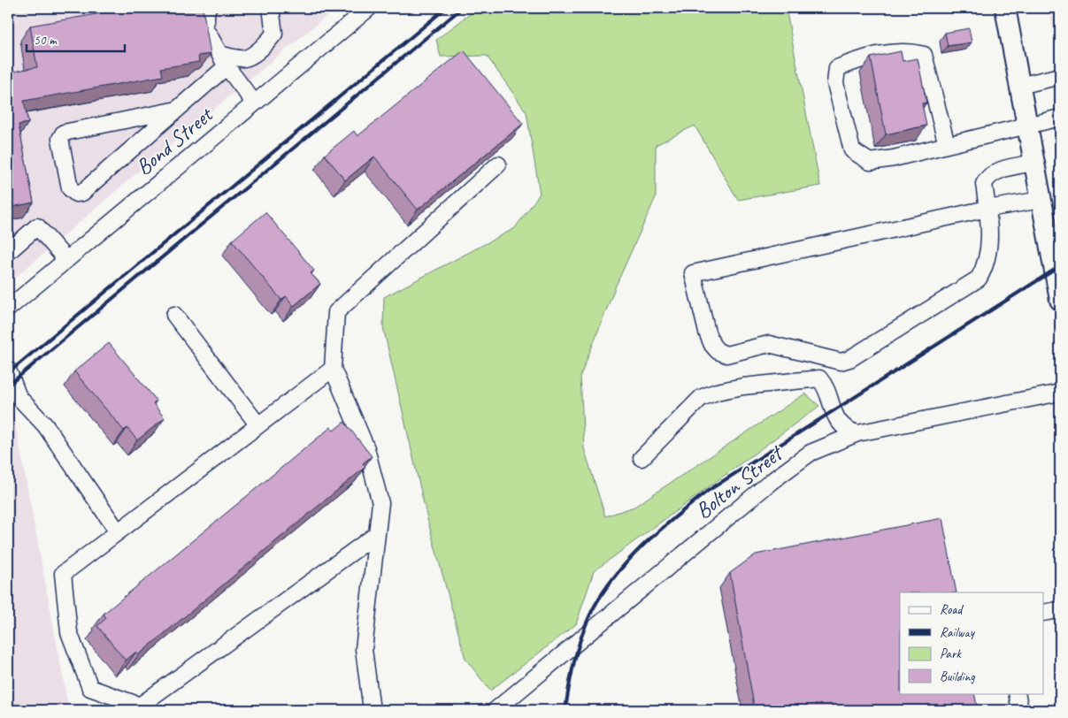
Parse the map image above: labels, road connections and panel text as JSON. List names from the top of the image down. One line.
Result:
{"streets":{"street":["Bond Street","Bolton Street"]},"legend":["Road","Railway","Park","Building"],"scale_bar":"50 m"}
